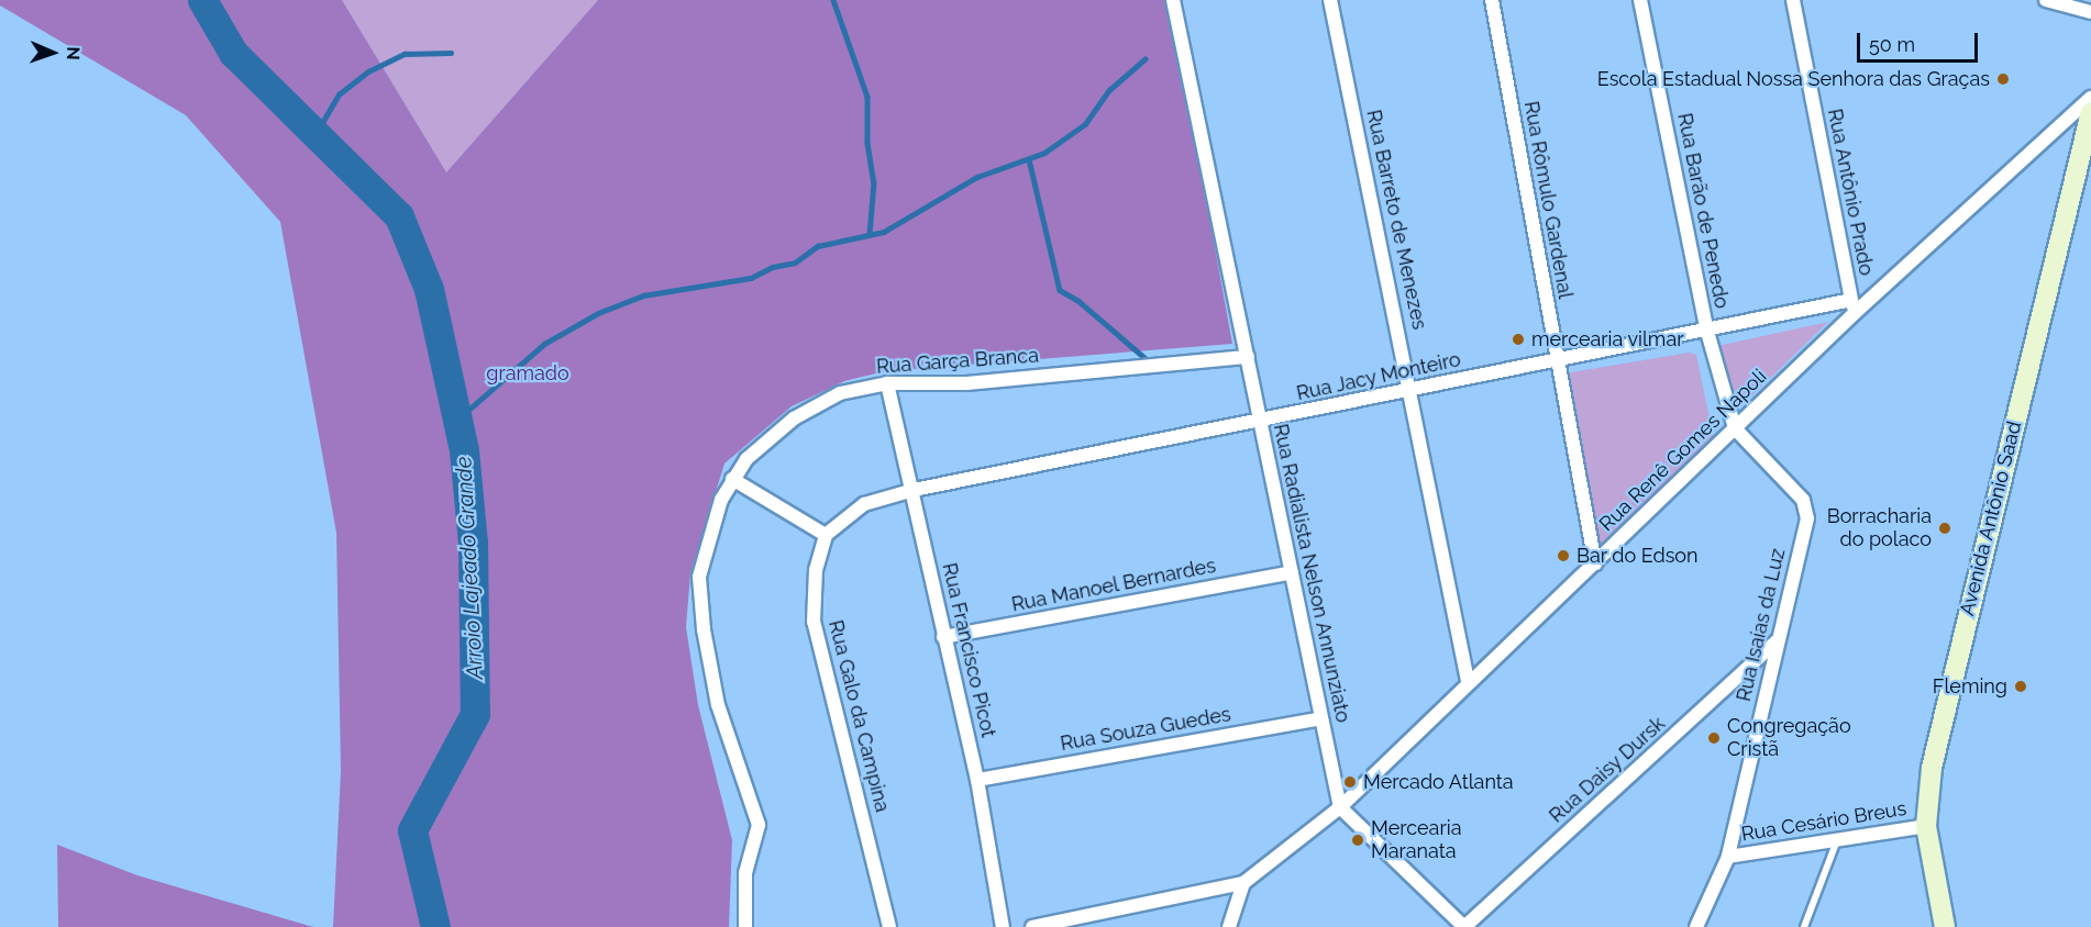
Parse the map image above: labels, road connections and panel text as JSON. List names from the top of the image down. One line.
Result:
{"streets":{"main road":["Avenida Antônio Saad"],"street":["Rua Antônio Prado","Rua Rômulo Gardenal","Rua Barão de Penedo","Rua Barreto de Menezes","Rua Garça Branca","Rua Jacy Monteiro","Rua Renê Gomes Napoli","Rua Radialista Nelson Annunziato","Rua Manoel Bernardes","Rua Isaías da Luz","Rua Francisco Picot","Rua Galo da Campina","Rua Souza Guedes","Rua Daisy Dursk","Rua Cesário Breus"]},"crossings":[["Rua Antônio Prado","Rua Jacy Monteiro"],["Rua Antônio Prado","Rua Renê Gomes Napoli"],["Rua Rômulo Gardenal","Rua Jacy Monteiro"],["Rua Rômulo Gardenal","Rua Renê Gomes Napoli"],["Rua Barão de Penedo","Rua Jacy Monteiro"],["Rua Barão de Penedo","Rua Renê Gomes Napoli"],["Rua Barão de Penedo","Rua Isaías da Luz"],["Rua Barreto de Menezes","Rua Jacy Monteiro"],["Rua Barreto de Menezes","Rua Renê Gomes Napoli"],["Rua Garça Branca","Rua Radialista Nelson Annunziato"],["Rua Garça Branca","Rua Francisco Picot"],["Rua Jacy Monteiro","Rua Radialista Nelson Annunziato"],["Rua Jacy Monteiro","Rua Francisco Picot"],["Rua Renê Gomes Napoli","Rua Radialista Nelson Annunziato"],["Rua Renê Gomes Napoli","Rua Isaías da Luz"],["Avenida Antônio Saad","Rua Cesário Breus"],["Rua Radialista Nelson Annunziato","Rua Manoel Bernardes"],["Rua Radialista Nelson Annunziato","Rua Souza Guedes"],["Rua Manoel Bernardes","Rua Francisco Picot"],["Rua Isaías da Luz","Rua Daisy Dursk"],["Rua Isaías da Luz","Rua Cesário Breus"],["Rua Francisco Picot","Rua Souza Guedes"]],"water":["Arroio Lajeado Grande"],"parks":["gramado"],"places":["Escola Estadual Nossa Senhora das Graças","mercearia vilmar","Borracharia do polaco","Bar do Edson","Fleming","Congregação Cristã","Mercado Atlanta","Mercearia Maranata"],"scale_bar":"50 m","north":"right"}
